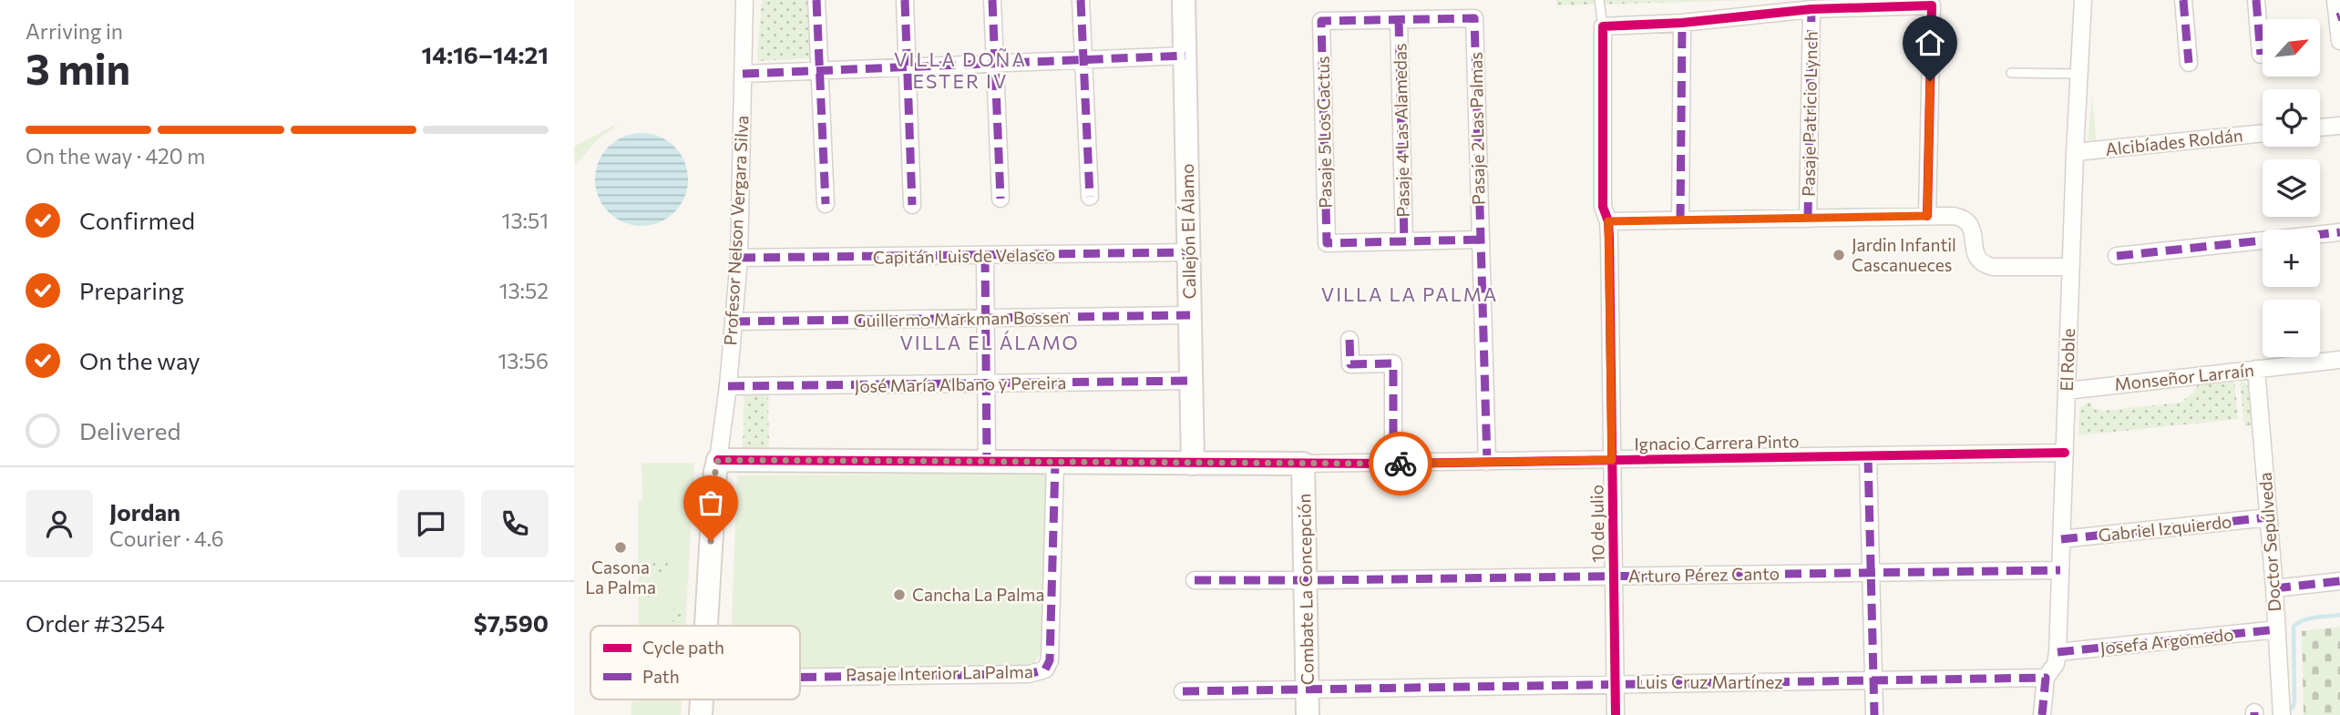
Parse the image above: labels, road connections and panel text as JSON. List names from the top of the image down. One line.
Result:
{"streets":{"street":["Pasaje Patricio Lynch","Pasaje 2 Las Palmas","Pasaje 4 Las Alamedas","Pasaje 5 Los Cactus","Alcibíades Roldán","Profesor Nelson Vergara Silva","Callejón El Álamo","Capitán Luis de Velasco","Guillermo Markman Bossen","El Roble","Monseñor Larraín","José María Albano y Pereira","Ignacio Carrera Pinto","10 de Julio","Gabriel Izquierdo","Doctor Sepúlveda","Arturo Pérez Canto","Combate La Concepción","Josefa Argomedo","Pasaje Interior La Palma","Luis Cruz Martínez"]},"crossings":[["Pasaje 2 Las Palmas","Pasaje 4 Las Alamedas"],["Pasaje 2 Las Palmas","Pasaje 5 Los Cactus"],["Pasaje 2 Las Palmas","Ignacio Carrera Pinto"],["Pasaje 4 Las Alamedas","Pasaje 5 Los Cactus"],["Alcibíades Roldán","El Roble"],["Profesor Nelson Vergara Silva","Capitán Luis de Velasco"],["Profesor Nelson Vergara Silva","Guillermo Markman Bossen"],["Profesor Nelson Vergara Silva","José María Albano y Pereira"],["Profesor Nelson Vergara Silva","Ignacio Carrera Pinto"],["Callejón El Álamo","Capitán Luis de Velasco"],["Callejón El Álamo","Guillermo Markman Bossen"],["Callejón El Álamo","José María Albano y Pereira"],["Callejón El Álamo","Ignacio Carrera Pinto"],["El Roble","Monseñor Larraín"],["El Roble","Ignacio Carrera Pinto"],["El Roble","Gabriel Izquierdo"],["El Roble","Arturo Pérez Canto"],["El Roble","Josefa Argomedo"],["El Roble","Luis Cruz Martínez"],["Monseñor Larraín","Doctor Sepúlveda"],["Ignacio Carrera Pinto","10 de Julio"],["Ignacio Carrera Pinto","Combate La Concepción"],["Ignacio Carrera Pinto","Pasaje Interior La Palma"],["10 de Julio","Arturo Pérez Canto"],["10 de Julio","Luis Cruz Martínez"],["Gabriel Izquierdo","Doctor Sepúlveda"],["Doctor Sepúlveda","Josefa Argomedo"],["Arturo Pérez Canto","Combate La Concepción"],["Combate La Concepción","Luis Cruz Martínez"]],"districts":["VILLA DOÑA ESTER IV","VILLA LA PALMA","VILLA EL ÁLAMO"],"places":["Jardin Infantil Cascanueces","Casona La Palma","Cancha La Palma"],"legend":["Cycle path","Path"],"north":"top right","page":{"heading":["3 min","Arriving in","14:16–14:21"],"panel":["Jordan","Courier · 4.6","Order #3254","$7,590"],"map_buttons":["+","−"],"bar":"On the way · 420 m","list":[["Confirmed","13:51"],["Preparing","13:52"],["On the way","13:56"],"Delivered"]}}
